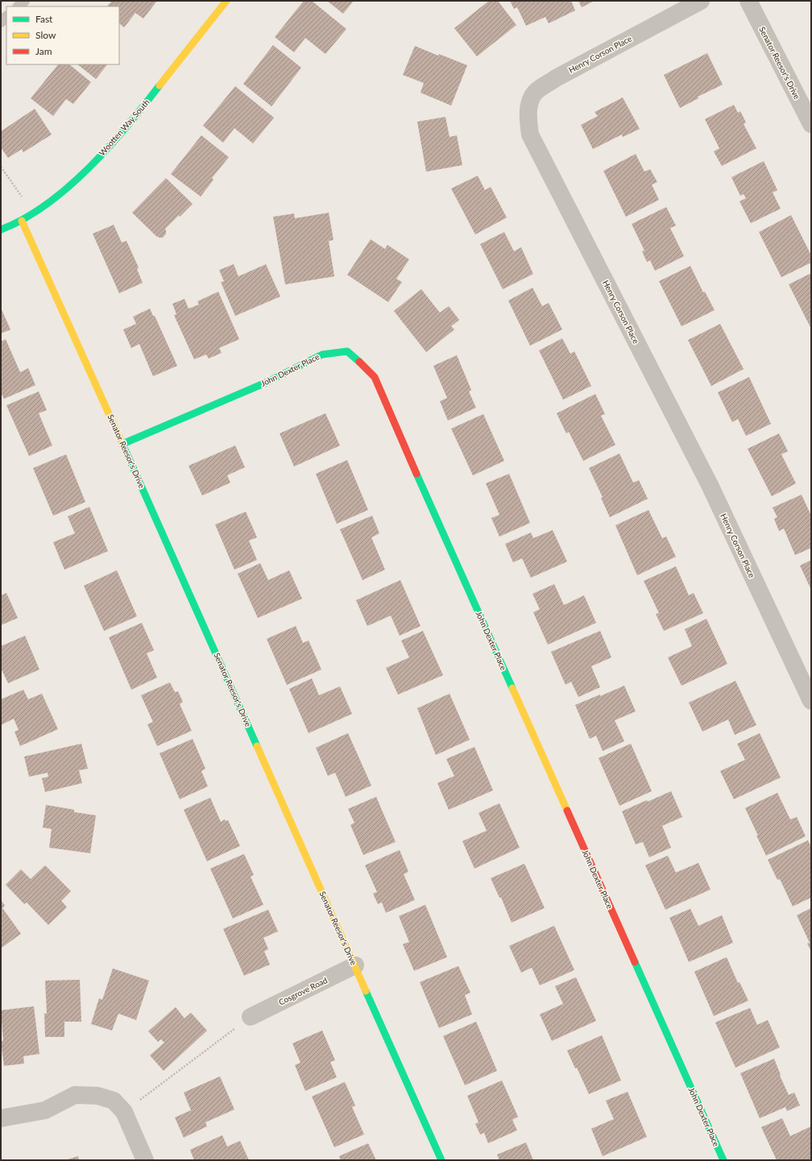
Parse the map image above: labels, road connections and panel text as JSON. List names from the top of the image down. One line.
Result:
{"streets":{"street":["Henry Corson Place","Senator Reesor's Drive","Wootten Way South","John Dexter Place","Cosgrove Road"]},"crossings":[["Senator Reesor's Drive","Wootten Way South"],["Senator Reesor's Drive","John Dexter Place"],["Senator Reesor's Drive","Cosgrove Road"]],"legend":["Fast","Slow","Jam"]}
